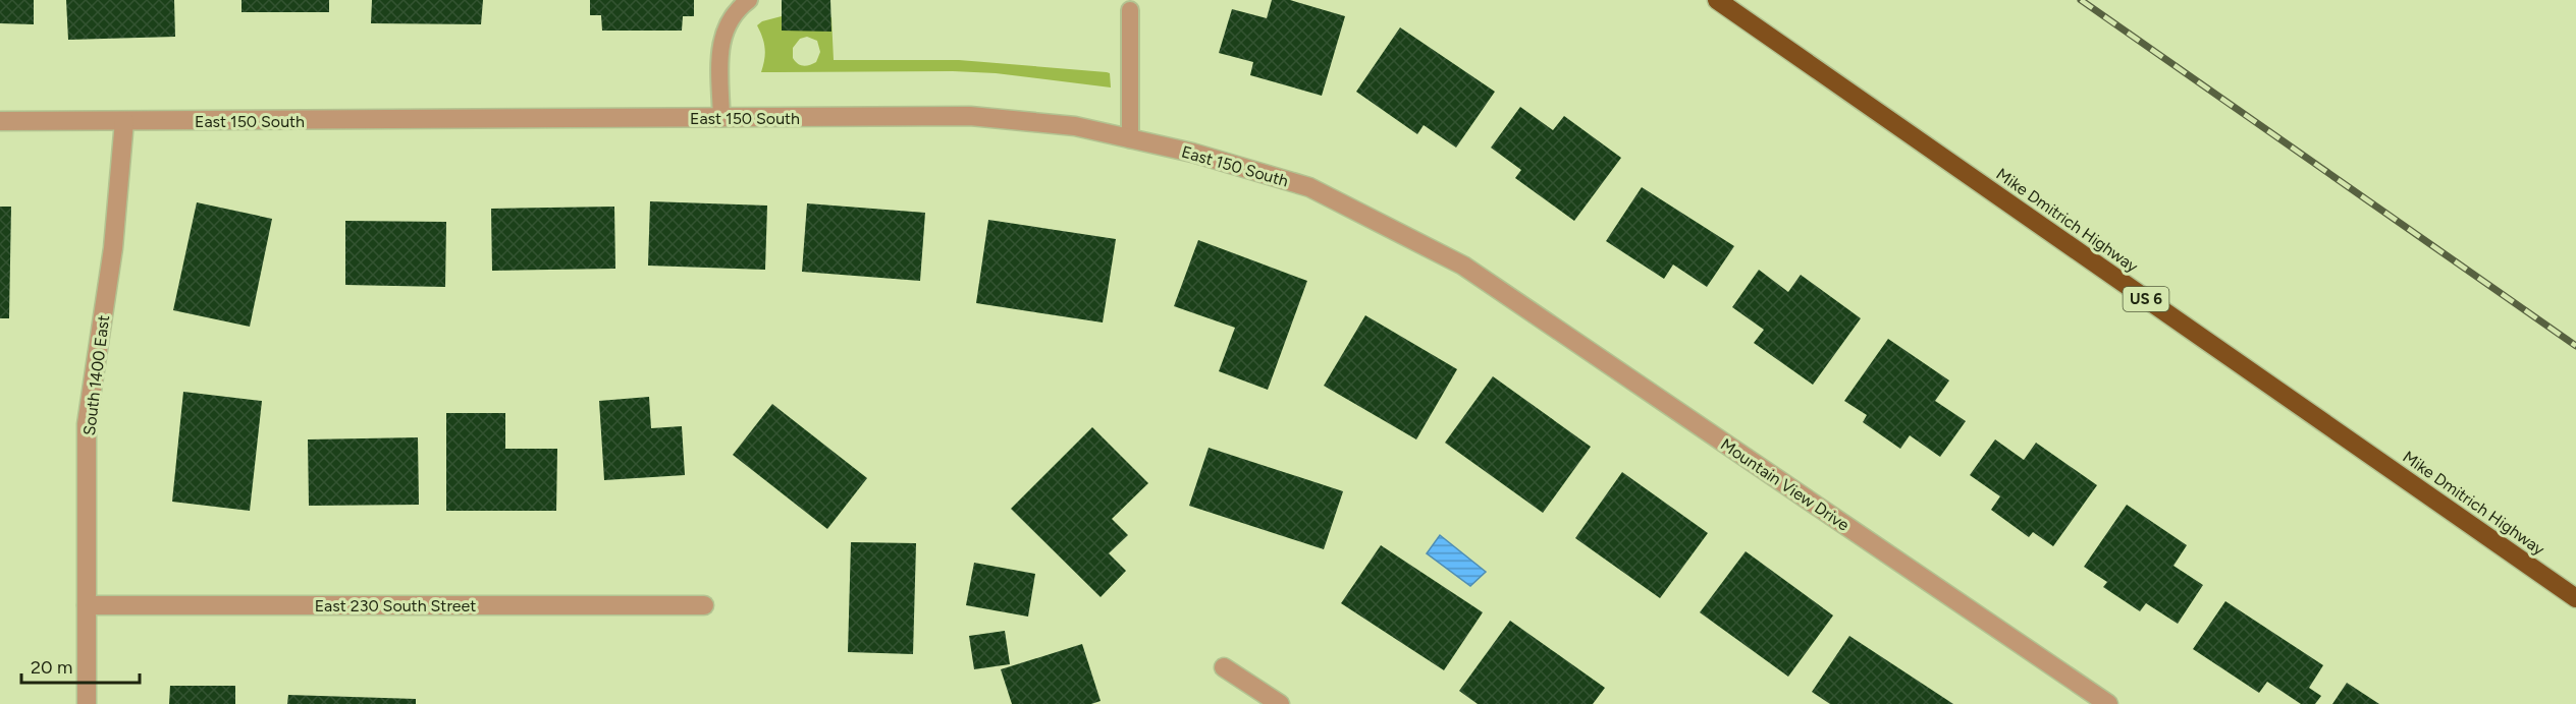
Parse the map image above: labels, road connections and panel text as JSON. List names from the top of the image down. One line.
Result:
{"streets":{"highway":["Mike Dmitrich Highway","US 6"],"street":["East 150 South","South 1400 East","Mountain View Drive","East 230 South Street"]},"crossings":[["East 150 South","South 1400 East"],["East 150 South","Mountain View Drive"],["South 1400 East","East 230 South Street"]],"scale_bar":"20 m"}
